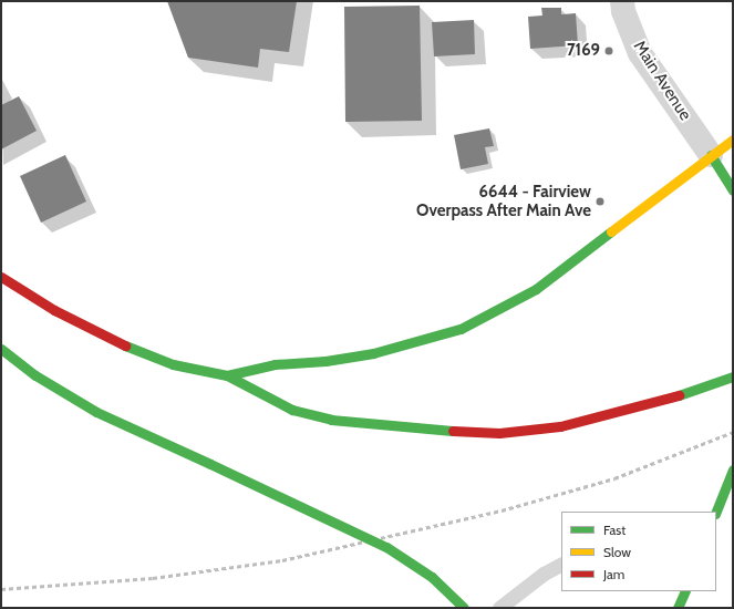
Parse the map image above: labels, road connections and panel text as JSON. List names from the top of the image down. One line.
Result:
{"streets":{"street":["Main Avenue"]},"places":["7169","6644 - Fairview Overpass After Main Ave"],"legend":["Fast","Slow","Jam"]}
